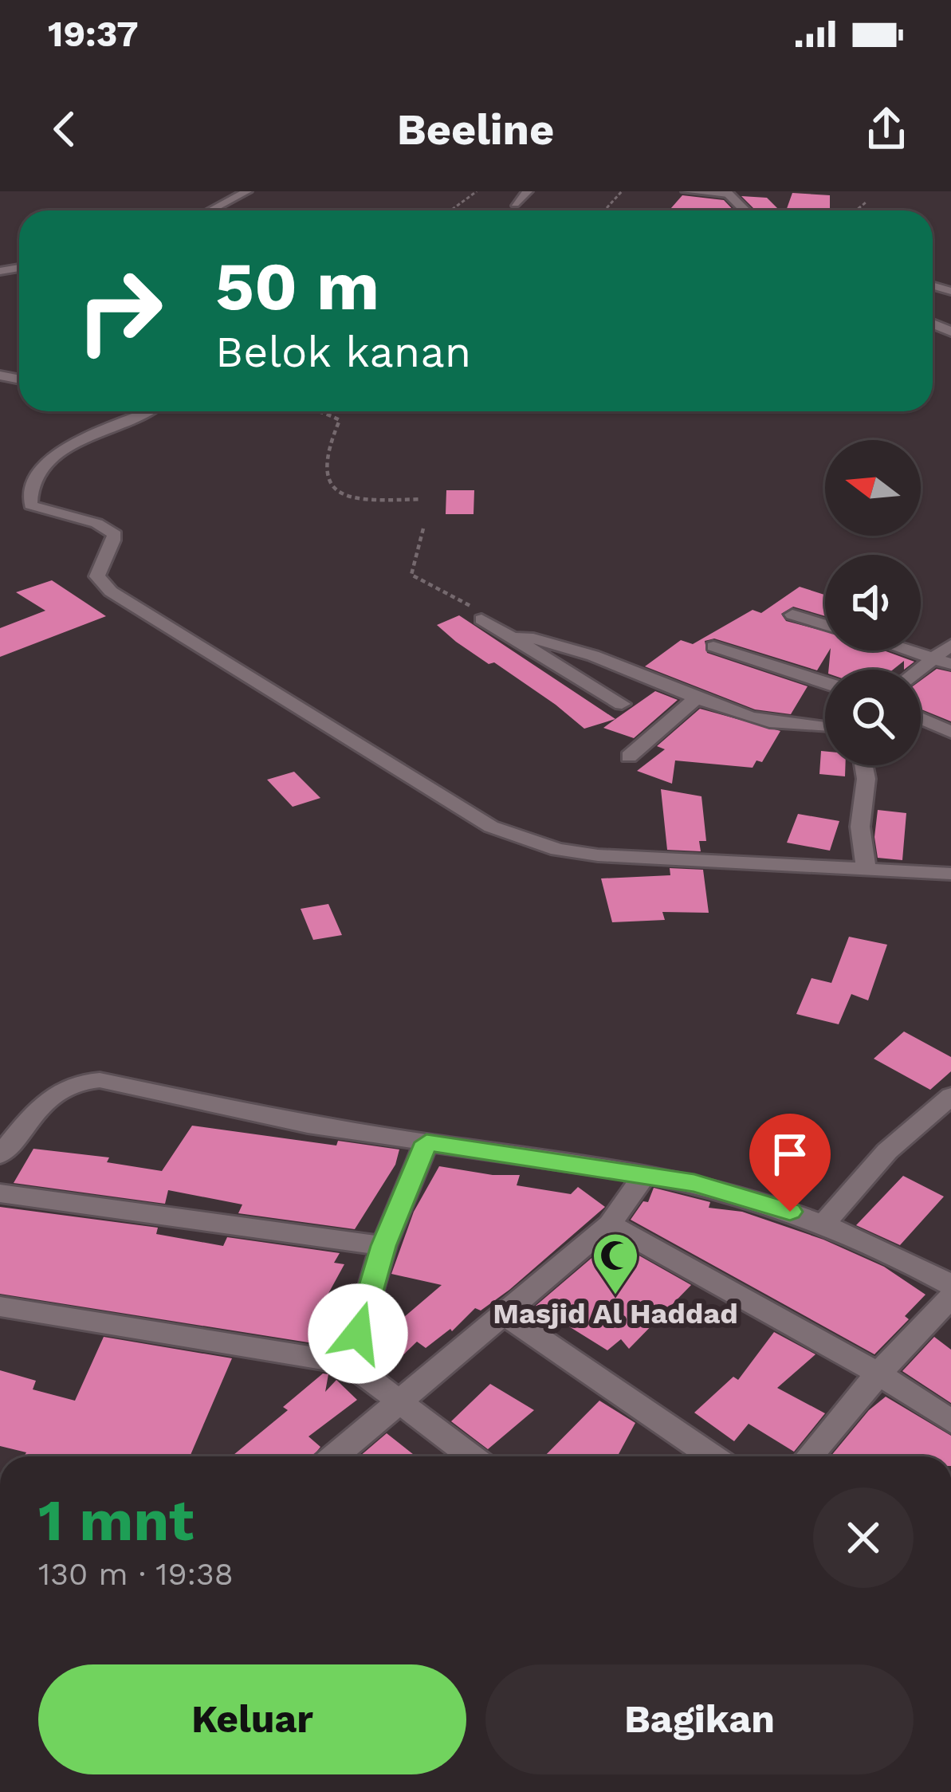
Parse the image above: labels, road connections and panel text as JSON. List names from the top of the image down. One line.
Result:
{"places":{"mosque":["Masjid Al Haddad"]},"north":"left","page":{"status":"19:37","header":"Beeline","turn":["50 m","Belok kanan"],"heading":["1 mnt","130 m · 19:38"],"buttons":["Keluar","Bagikan"]}}
